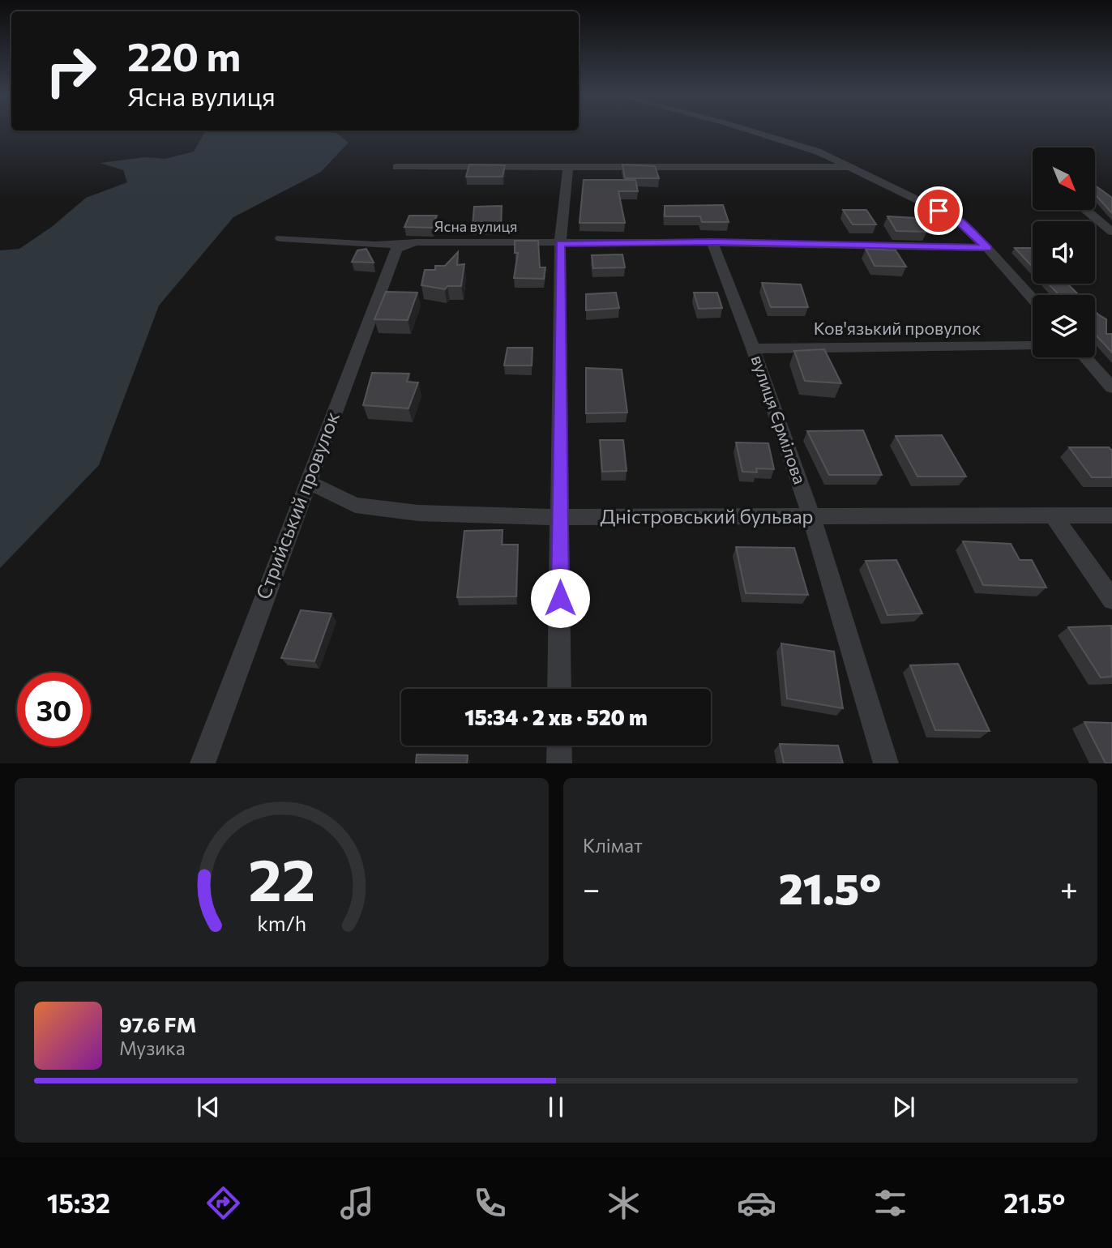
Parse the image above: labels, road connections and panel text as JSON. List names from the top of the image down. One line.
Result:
{"streets":{"street":["Ясна вулиця","Ков'язький провулок","вулиця Єрмілова","Стрийський провулок","Дністровський бульвар"]},"crossings":[["Ясна вулиця","вулиця Єрмілова"],["Ясна вулиця","Стрийський провулок"],["Ков'язький провулок","вулиця Єрмілова"],["вулиця Єрмілова","Дністровський бульвар"],["Стрийський провулок","Дністровський бульвар"]],"north":"bottom right","page":{"turn":["220 m","Ясна вулиця"],"limit":"30","trip":"15:34 · 2 хв · 520 m","tile":"Клімат","heat":["−","21.5°","+"],"song":["97.6 FM","Музика"],"tabs":["15:32","21.5°"],"gauge":["22","km/h"]}}
